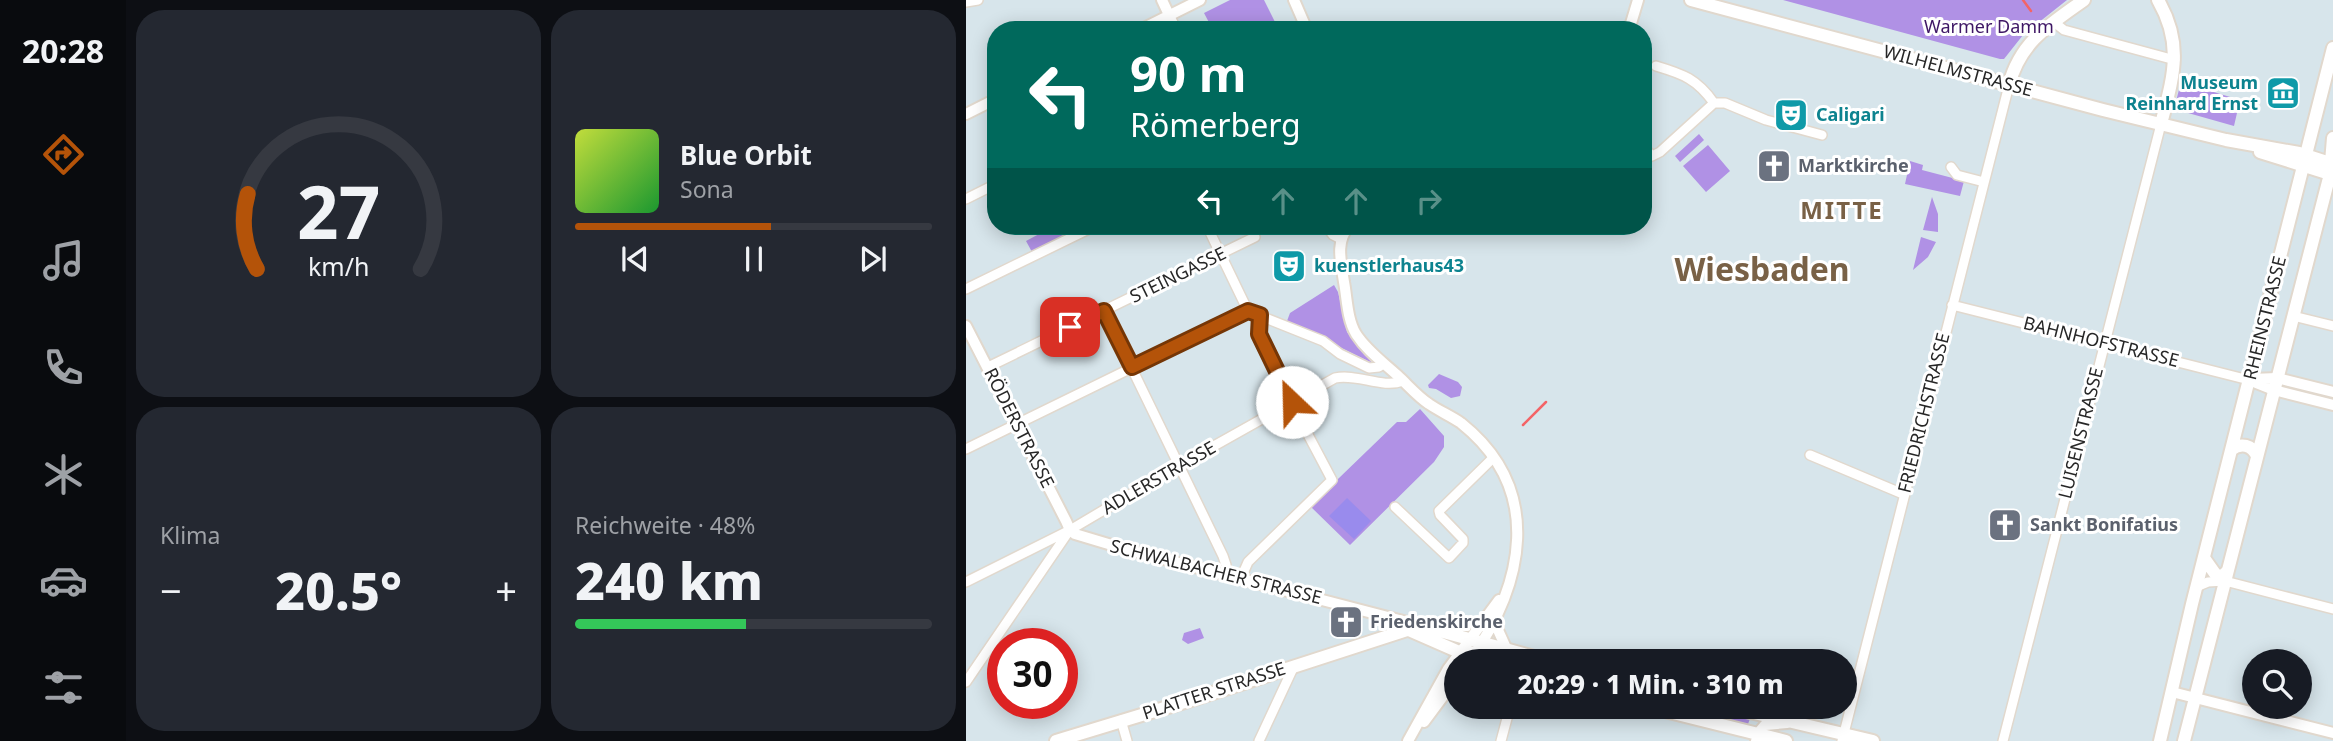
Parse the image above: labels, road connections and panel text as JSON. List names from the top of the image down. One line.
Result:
{"streets":{"main road":["WILHELMSTRASSE","RHEINSTRASSE","SCHWALBACHER STRASSE","PLATTER STRASSE"],"street":["STEINGASSE","BAHNHOFSTRASSE","FRIEDRICHSTRASSE","RÖDERSTRASSE","LUISENSTRASSE","ADLERSTRASSE"]},"crossings":[["WILHELMSTRASSE","RHEINSTRASSE"],["WILHELMSTRASSE","FRIEDRICHSTRASSE"],["WILHELMSTRASSE","LUISENSTRASSE"],["STEINGASSE","RÖDERSTRASSE"],["RHEINSTRASSE","BAHNHOFSTRASSE"],["BAHNHOFSTRASSE","FRIEDRICHSTRASSE"],["BAHNHOFSTRASSE","LUISENSTRASSE"],["RÖDERSTRASSE","ADLERSTRASSE"],["RÖDERSTRASSE","SCHWALBACHER STRASSE"],["ADLERSTRASSE","SCHWALBACHER STRASSE"],["SCHWALBACHER STRASSE","PLATTER STRASSE"]],"districts":["MITTE","Wiesbaden"],"parks":["Warmer Damm"],"places":{"museum":["Museum Reinhard Ernst"],"theatre":["Caligari","kuenstlerhaus43"],"church":["Marktkirche","Sankt Bonifatius","Friedenskirche"]},"page":{"tabs":"20:28","turn":["90 m","Römerberg"],"song":["Blue Orbit","Sona"],"tile":["Klima",["Reichweite · 48%","240 km"]],"heat":["−","20.5°","+"],"limit":"30","trip":"20:29 · 1 Min. · 310 m","gauge":["27","km/h"]}}
